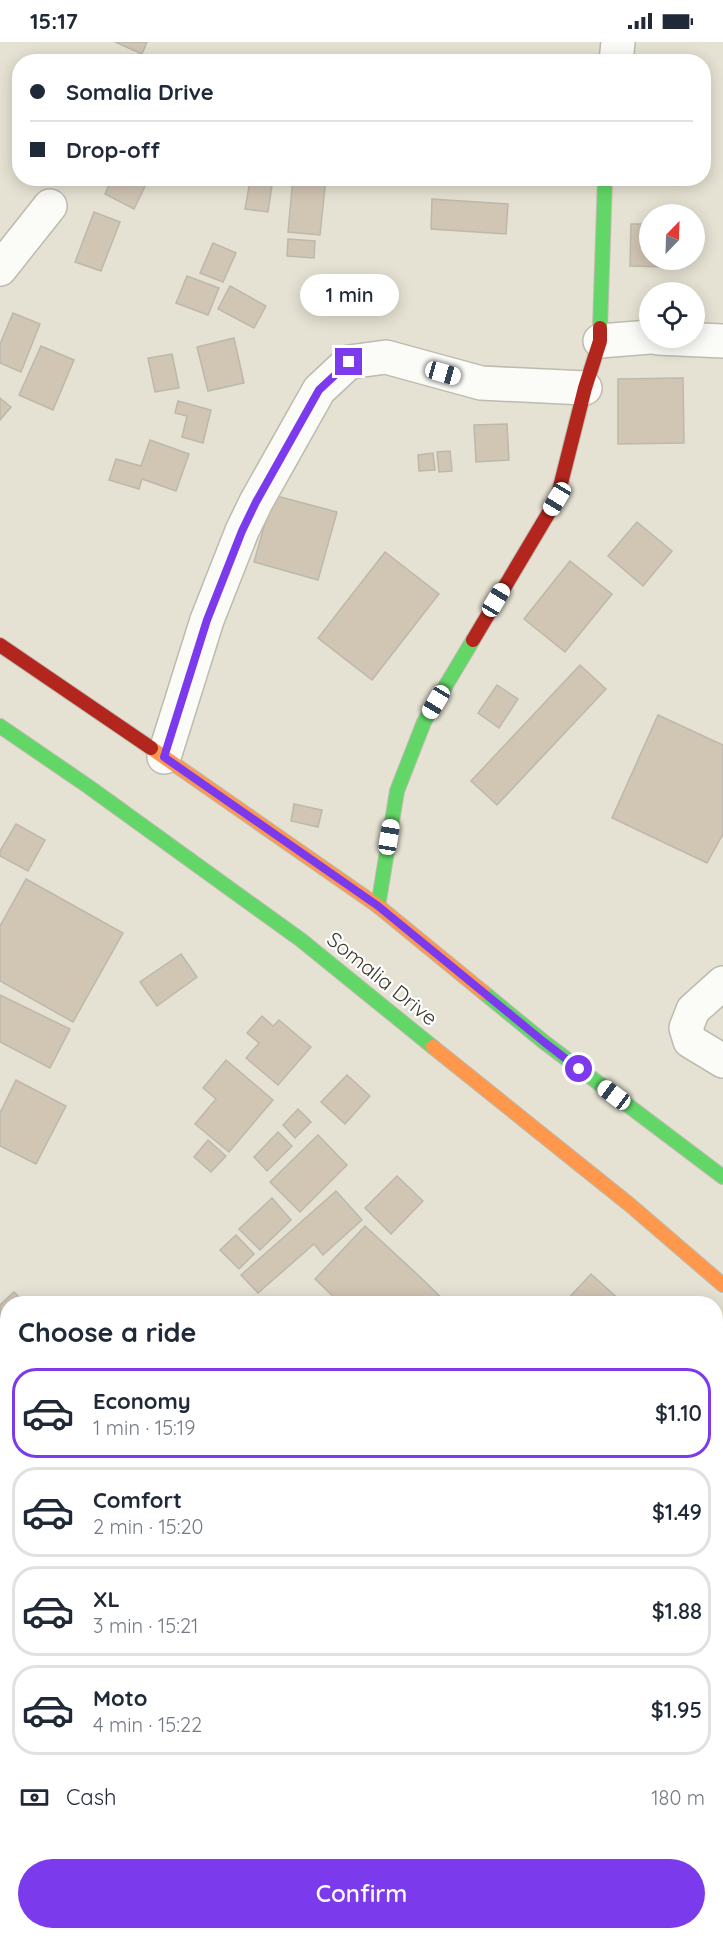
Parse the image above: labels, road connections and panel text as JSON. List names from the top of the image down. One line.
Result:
{"streets":{"main road":["Somalia Drive"]},"north":"top right","page":{"status":"15:17","banner":["Somalia Drive","Drop-off"],"bubble":"1 min","heading":"Choose a ride","list":[{"name":"Economy","note":"1 min · 15:19","value":"$1.10"},{"name":"Comfort","note":"2 min · 15:20","value":"$1.49"},{"name":"XL","note":"3 min · 15:21","value":"$1.88"},{"name":"Moto","note":"4 min · 15:22","value":"$1.95"}],"pay":["Cash","180 m"],"buttons":"Confirm"}}
